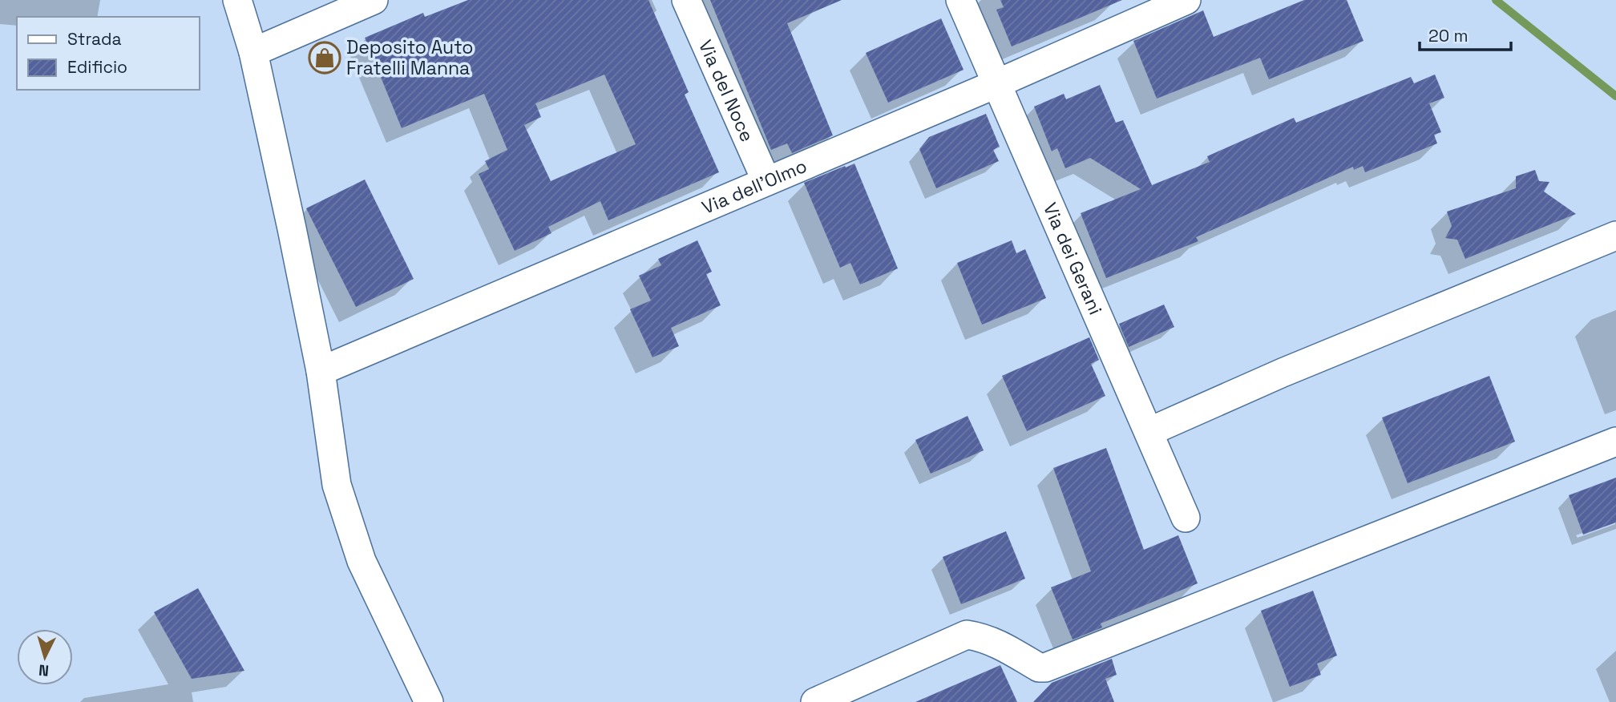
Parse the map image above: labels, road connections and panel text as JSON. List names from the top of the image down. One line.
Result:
{"streets":{"street":["Via del Noce","Via dell'Olmo","Via dei Gerani"]},"crossings":[["Via del Noce","Via dell'Olmo"],["Via dell'Olmo","Via dei Gerani"]],"places":{"shop":["Deposito Auto Fratelli Manna"]},"legend":["Strada","Edificio"],"scale_bar":"20 m","north":"bottom"}
